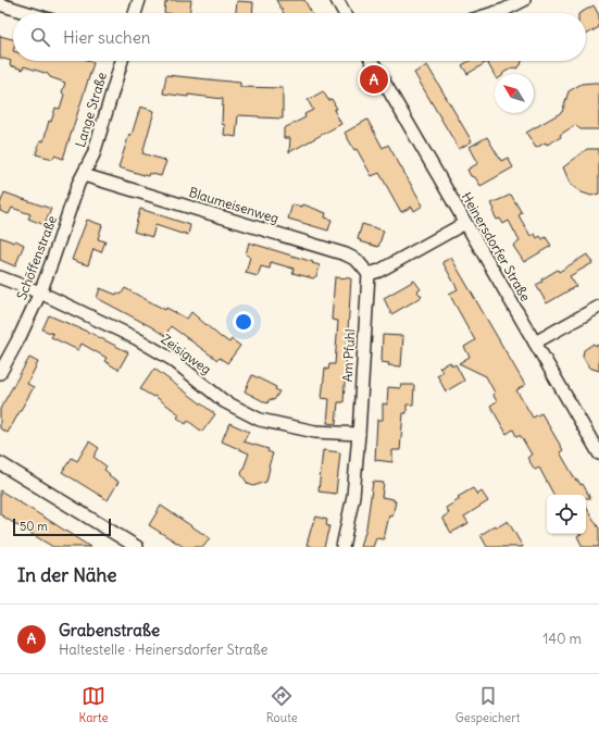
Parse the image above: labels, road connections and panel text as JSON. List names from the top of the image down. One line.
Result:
{"streets":{"street":["Lange Straße","Blaumeisenweg","Heinersdorfer Straße","Schöffenstraße","Zeisigweg","Am Pfuhl"]},"crossings":[["Lange Straße","Blaumeisenweg"],["Lange Straße","Schöffenstraße"],["Blaumeisenweg","Schöffenstraße"],["Blaumeisenweg","Am Pfuhl"],["Schöffenstraße","Zeisigweg"],["Zeisigweg","Am Pfuhl"]],"scale_bar":"50 m","north":"top left","page":{"search":"Hier suchen","pins":"A","scale":"50 m","heading":"In der Nähe","list":[{"mark":"A","name":"Grabenstraße","note":"Haltestelle · Heinersdorfer Straße","value":"140 m"}],"nav":["Karte","Route","Gespeichert"]}}
